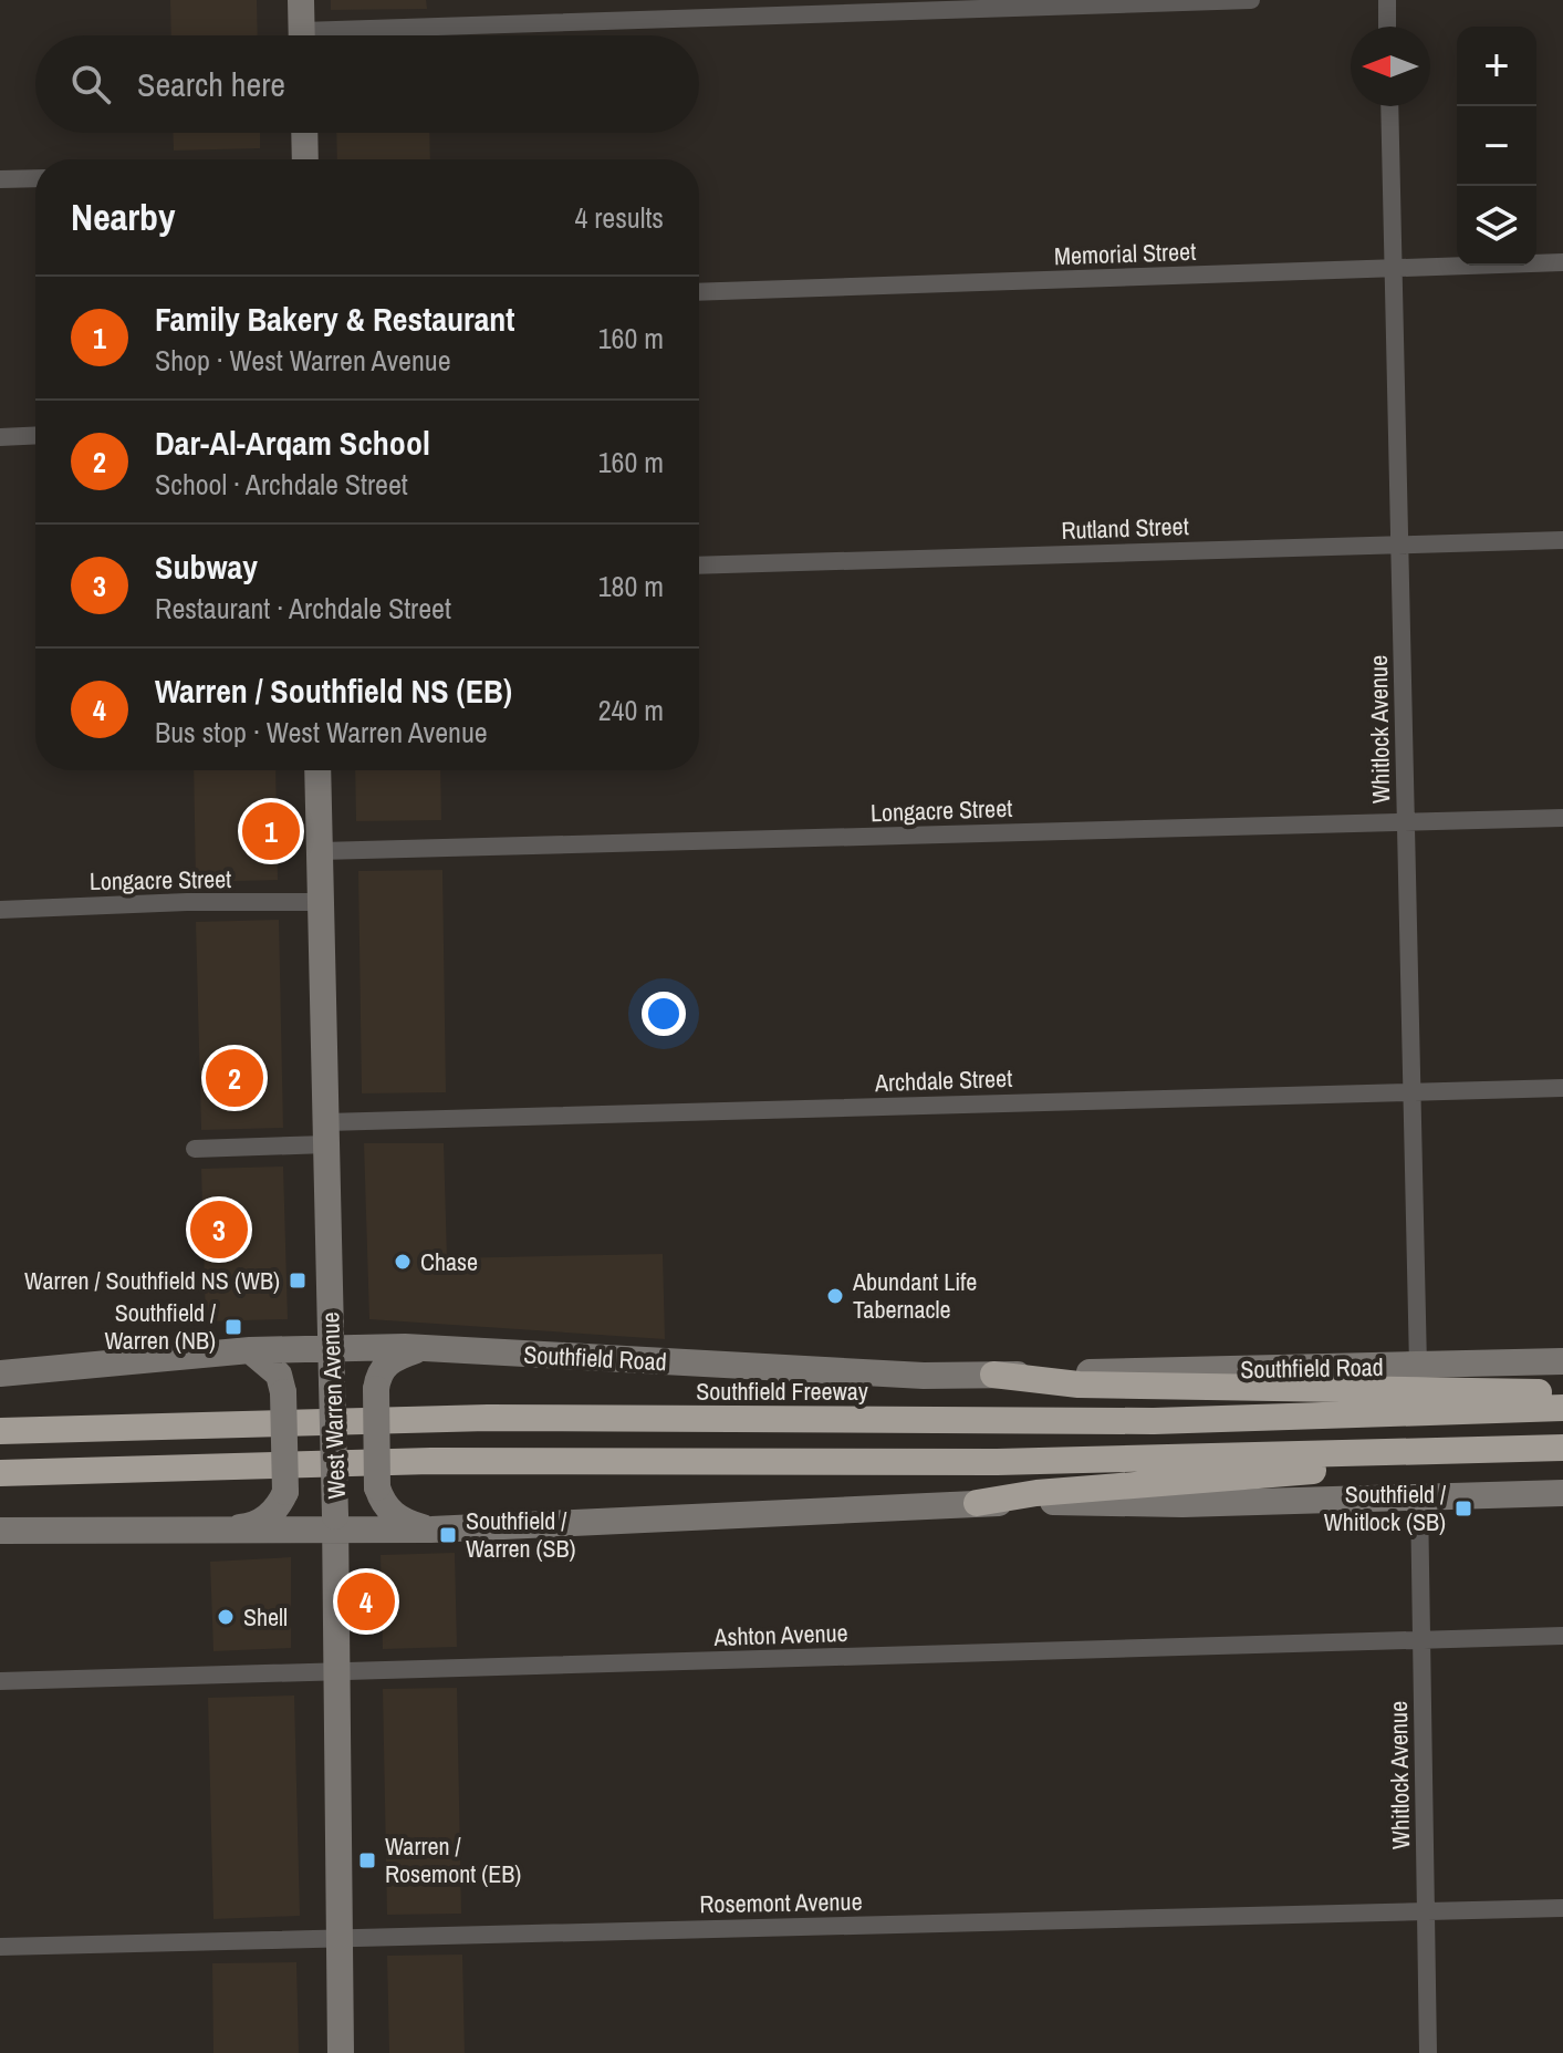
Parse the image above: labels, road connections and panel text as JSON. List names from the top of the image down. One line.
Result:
{"streets":{"highway":["Southfield Freeway"],"main road":["Southfield Road","West Warren Avenue"],"street":["Memorial Street","Rutland Street","Whitlock Avenue","Longacre Street","Archdale Street","Ashton Avenue","Rosemont Avenue"]},"crossings":[["Memorial Street","Whitlock Avenue"],["Rutland Street","Whitlock Avenue"],["Whitlock Avenue","Longacre Street"],["Whitlock Avenue","Archdale Street"],["Whitlock Avenue","Southfield Road"],["Whitlock Avenue","Ashton Avenue"],["Whitlock Avenue","Rosemont Avenue"],["Longacre Street","West Warren Avenue"],["Archdale Street","West Warren Avenue"],["Southfield Road","West Warren Avenue"],["West Warren Avenue","Ashton Avenue"],["West Warren Avenue","Rosemont Avenue"]],"places":{"other":["Chase","Abundant Life Tabernacle","Shell"],"transit":["Warren / Southfield NS (WB)","Southfield / Warren (NB)","Southfield / Whitlock (SB)","Southfield / Warren (SB)","Warren / Rosemont (EB)"]},"north":"left","page":{"map_buttons":["+","−"],"search":"Search here","heading":["Nearby","4 results"],"list":[{"mark":"1","name":"Family Bakery & Restaurant","note":"Shop · West Warren Avenue","value":"160 m"},{"mark":"2","name":"Dar-Al-Arqam School","note":"School · Archdale Street","value":"160 m"},{"mark":"3","name":"Subway","note":"Restaurant · Archdale Street","value":"180 m"},{"mark":"4","name":"Warren / Southfield NS (EB)","note":"Bus stop · West Warren Avenue","value":"240 m"}],"pins":["1","2","3","4"]}}
